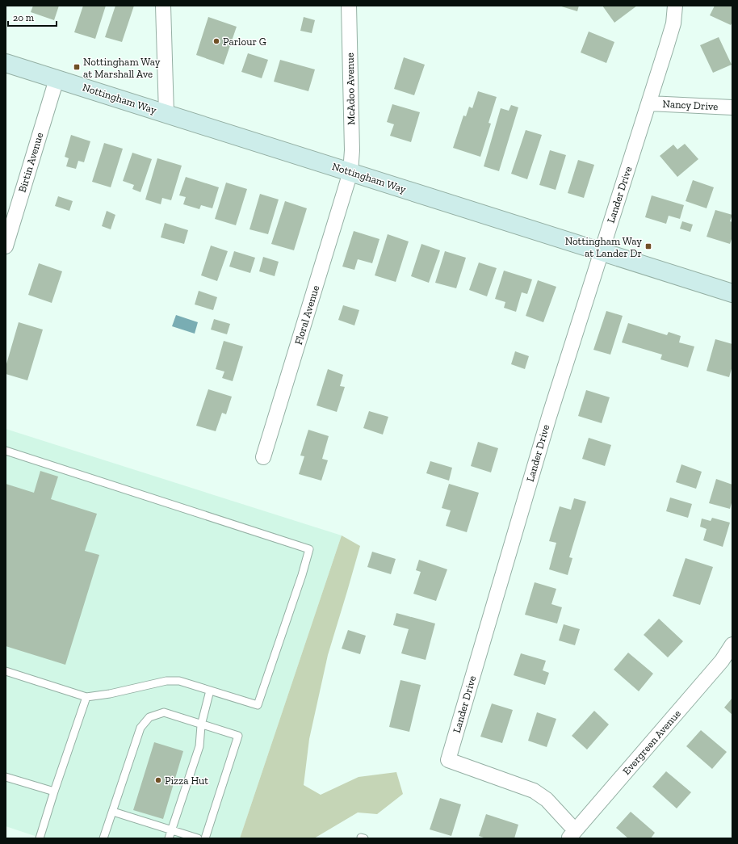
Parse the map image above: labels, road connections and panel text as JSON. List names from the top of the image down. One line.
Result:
{"streets":{"street":["McAdoo Avenue","Nottingham Way","Nancy Drive","Birtin Avenue","Lander Drive","Floral Avenue","Evergreen Avenue"]},"crossings":[["McAdoo Avenue","Nottingham Way"],["McAdoo Avenue","Floral Avenue"],["Nottingham Way","Birtin Avenue"],["Nottingham Way","Lander Drive"],["Nottingham Way","Floral Avenue"],["Nancy Drive","Lander Drive"],["Lander Drive","Evergreen Avenue"]],"places":{"other":["Parlour G","Pizza Hut"],"transit":["Nottingham Way at Marshall Ave","Nottingham Way at Lander Dr"]},"scale_bar":"20 m"}
